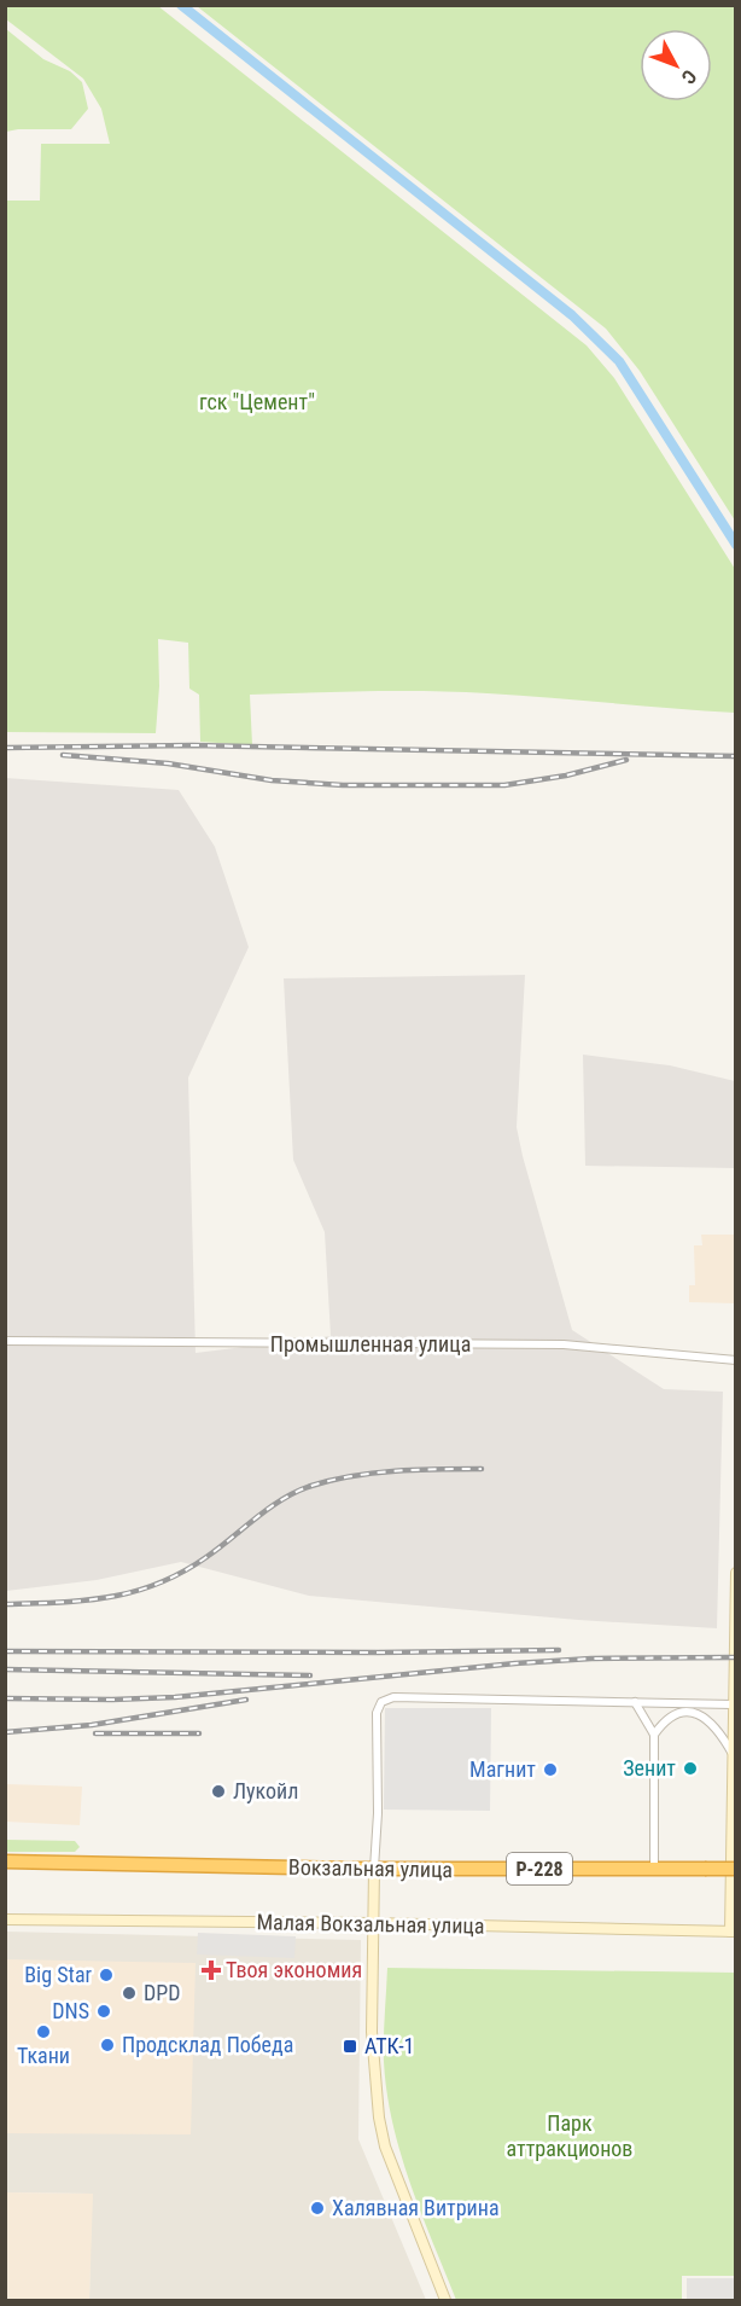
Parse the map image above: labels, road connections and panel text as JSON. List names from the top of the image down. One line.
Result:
{"streets":{"highway":["Вокзальная улица","Р-228"],"main road":["Малая Вокзальная улица"],"street":["Промышленная улица"]},"parks":["гск \"Цемент\"","Парк аттракционов"],"places":{"other":["Зенит","Магнит","Лукойл","Big Star","DPD","DNS","Ткани","Продсклад Победа","Халявная Витрина"],"health":["Твоя экономия"],"transit":["АТК-1"]},"north":"bottom right"}
